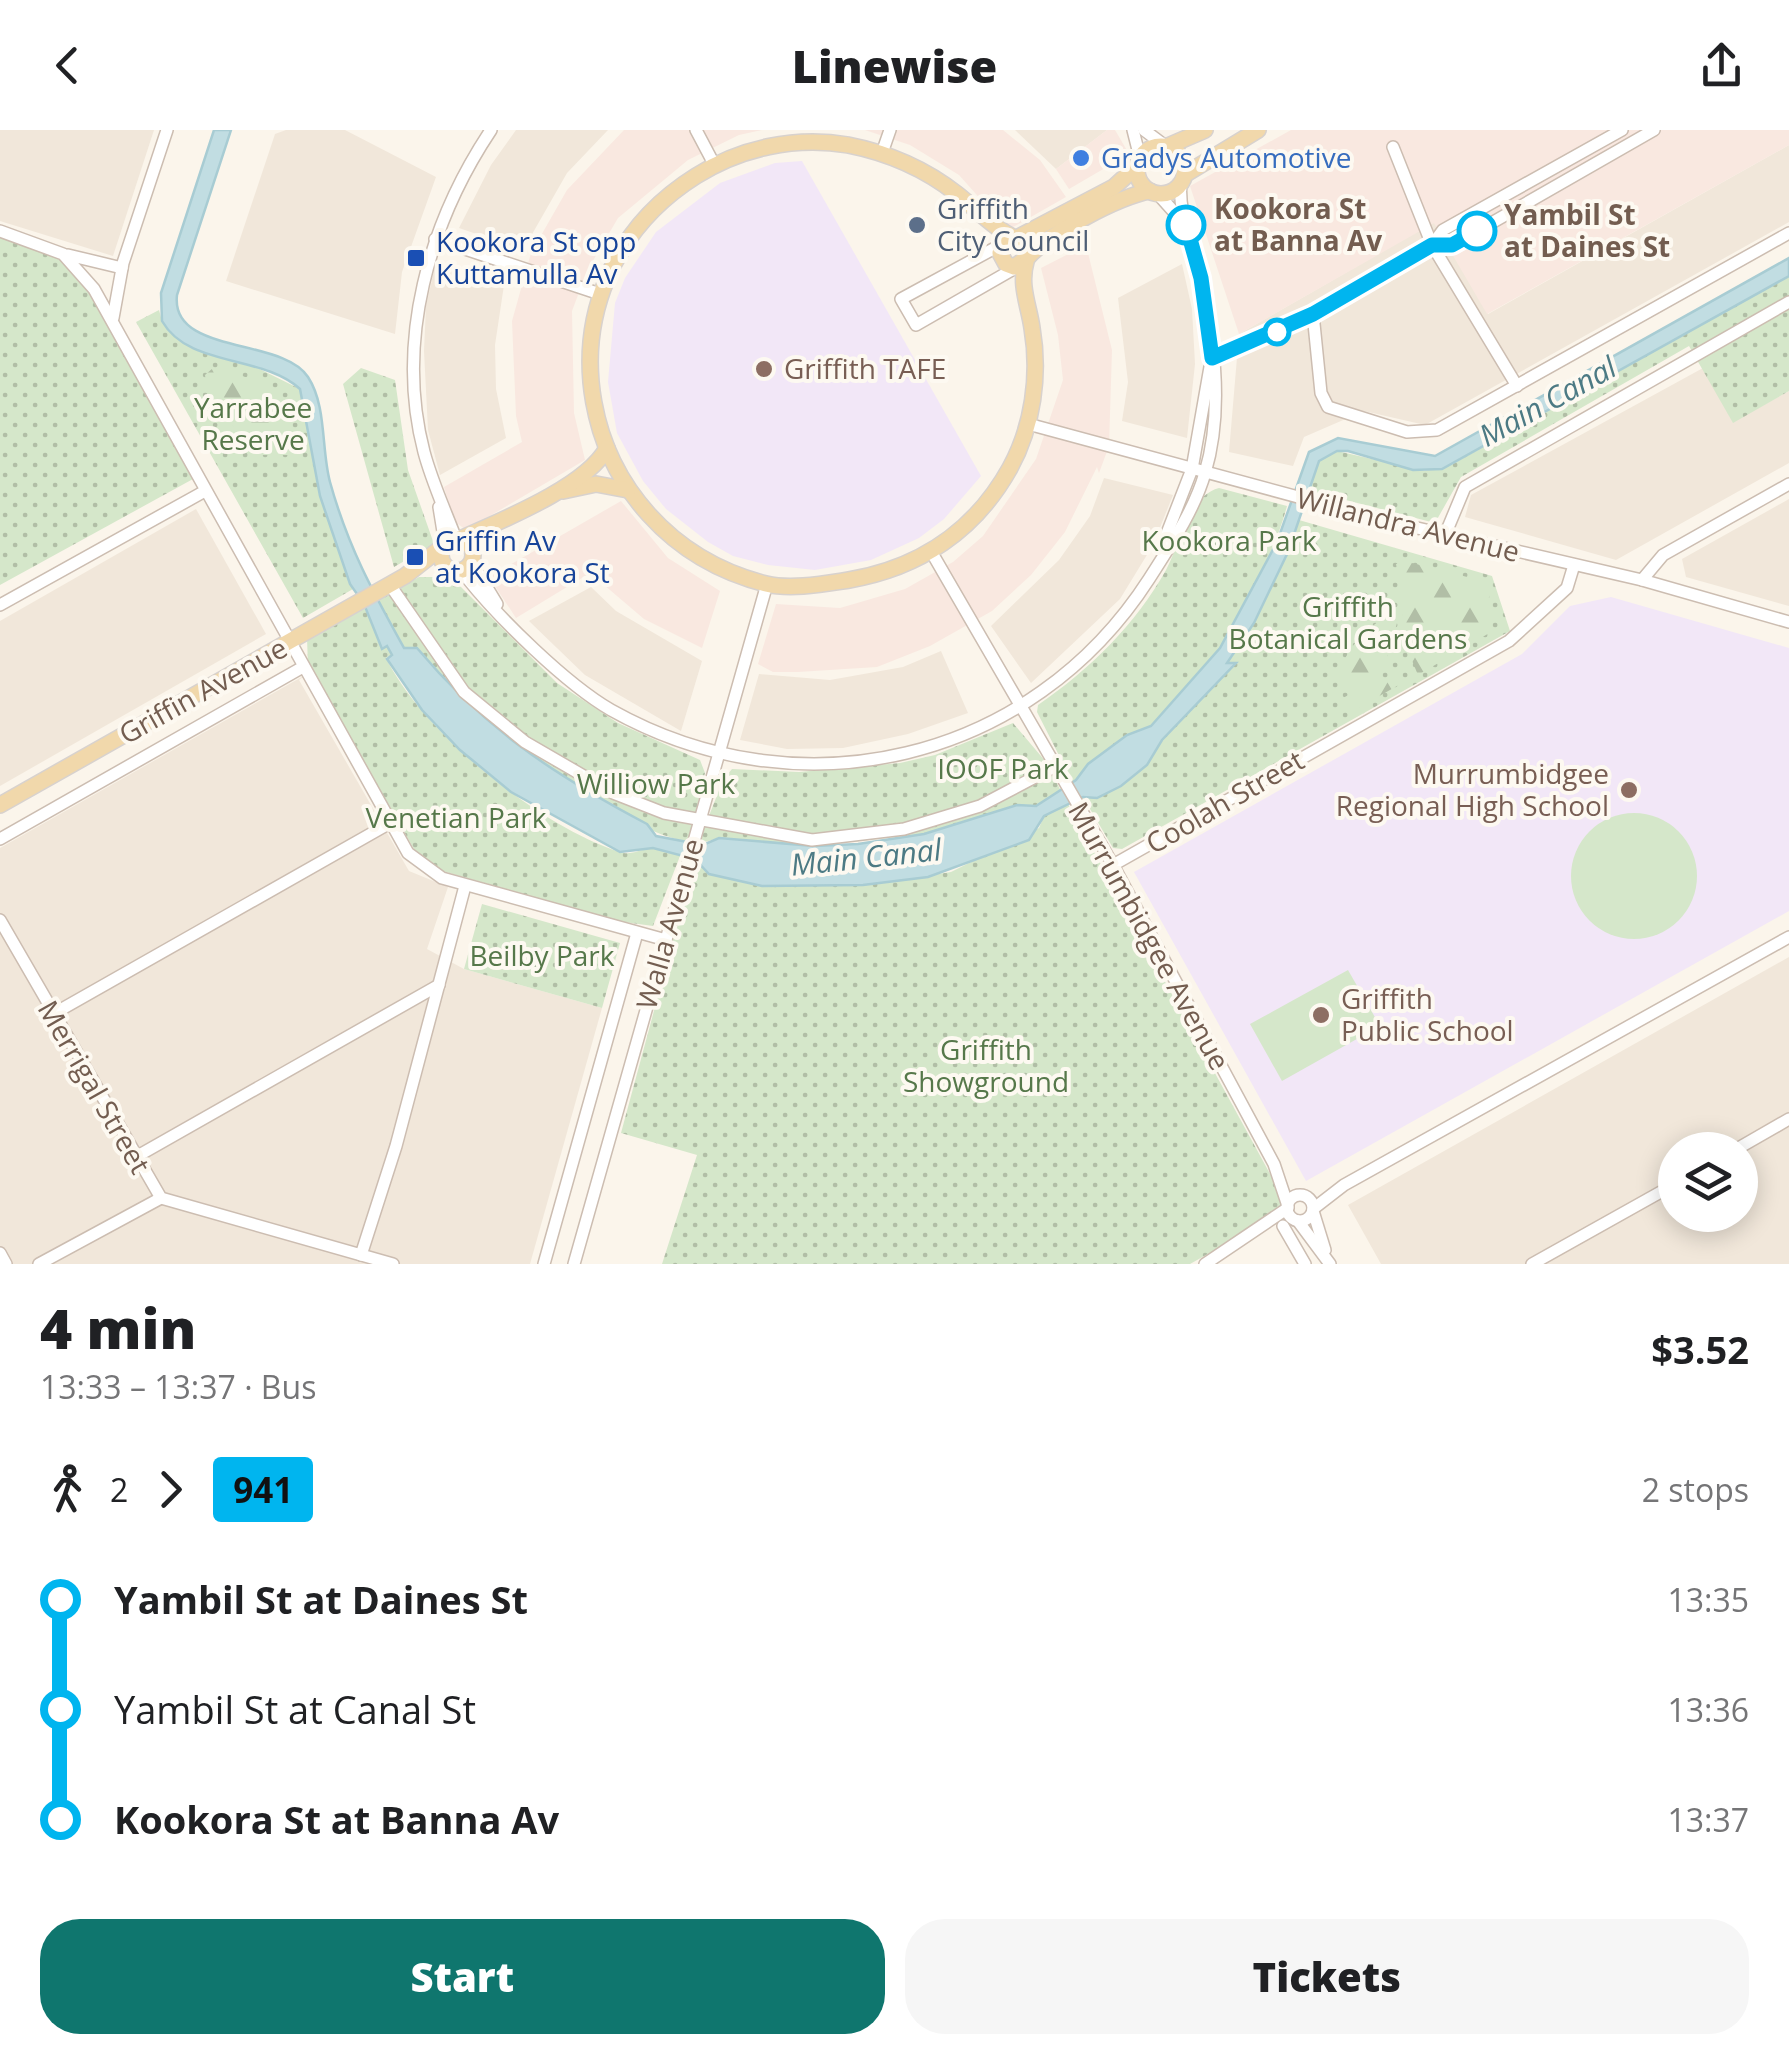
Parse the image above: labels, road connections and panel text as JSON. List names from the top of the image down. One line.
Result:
{"streets":{"main road":["Griffin Avenue"],"street":["Willandra Avenue","Coolah Street","Walla Avenue","Murrumbidgee Avenue","Merrigal Street"]},"crossings":[["Willandra Avenue","Coolah Street"],["Coolah Street","Murrumbidgee Avenue"]],"water":["Main Canal"],"parks":["Yarrabee Reserve","Kookora Park","Griffith Botanical Gardens","IOOF Park","Williow Park","Venetian Park","Beilby Park","Griffith Showground"],"places":{"other":["Gradys Automotive","Griffith City Council","Kookora St at Banna Av","Yambil St at Daines St","Griffith TAFE","Murrumbidgee Regional High School","Griffith Public School"],"transit":["Kookora St opp Kuttamulla Av","Griffin Av at Kookora St"]},"lines":["bus line 941"],"page":{"header":"Linewise","heading":["4 min","13:33 – 13:37 · Bus","$3.52"],"legs":["2","941","2 stops"],"list":[{"name":"Yambil St at Daines St","value":"13:35"},{"name":"Yambil St at Canal St","value":"13:36"},{"name":"Kookora St at Banna Av","value":"13:37"}],"buttons":["Start","Tickets"]}}
